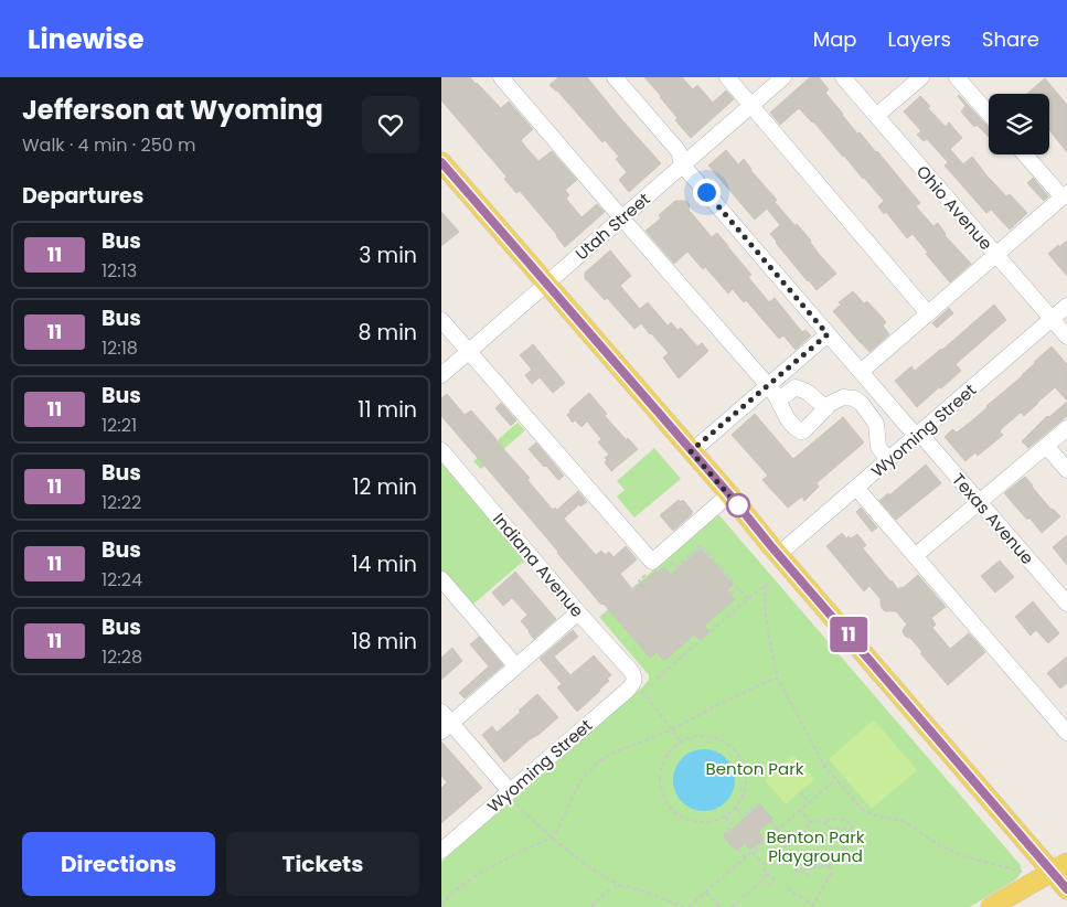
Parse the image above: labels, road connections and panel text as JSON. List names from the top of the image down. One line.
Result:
{"streets":{"street":["Ohio Avenue","Utah Street","Wyoming Street","Texas Avenue","Indiana Avenue"]},"crossings":[["Ohio Avenue","Wyoming Street"],["Utah Street","Texas Avenue"],["Wyoming Street","Texas Avenue"],["Wyoming Street","Indiana Avenue"]],"parks":["Benton Park","Benton Park Playground"],"lines":["bus line 11"],"page":{"header":"Linewise","nav":["Map","Layers","Share"],"heading":[["Jefferson at Wyoming","Walk · 4 min · 250 m"],"Departures"],"on_map":"11","list":[{"mark":"11","name":"Bus","note":"12:13","value":"3 min"},{"mark":"11","name":"Bus","note":"12:18","value":"8 min"},{"mark":"11","name":"Bus","note":"12:21","value":"11 min"},{"mark":"11","name":"Bus","note":"12:22","value":"12 min"},{"mark":"11","name":"Bus","note":"12:24","value":"14 min"},{"mark":"11","name":"Bus","note":"12:28","value":"18 min"}],"buttons":["Directions","Tickets"]}}
